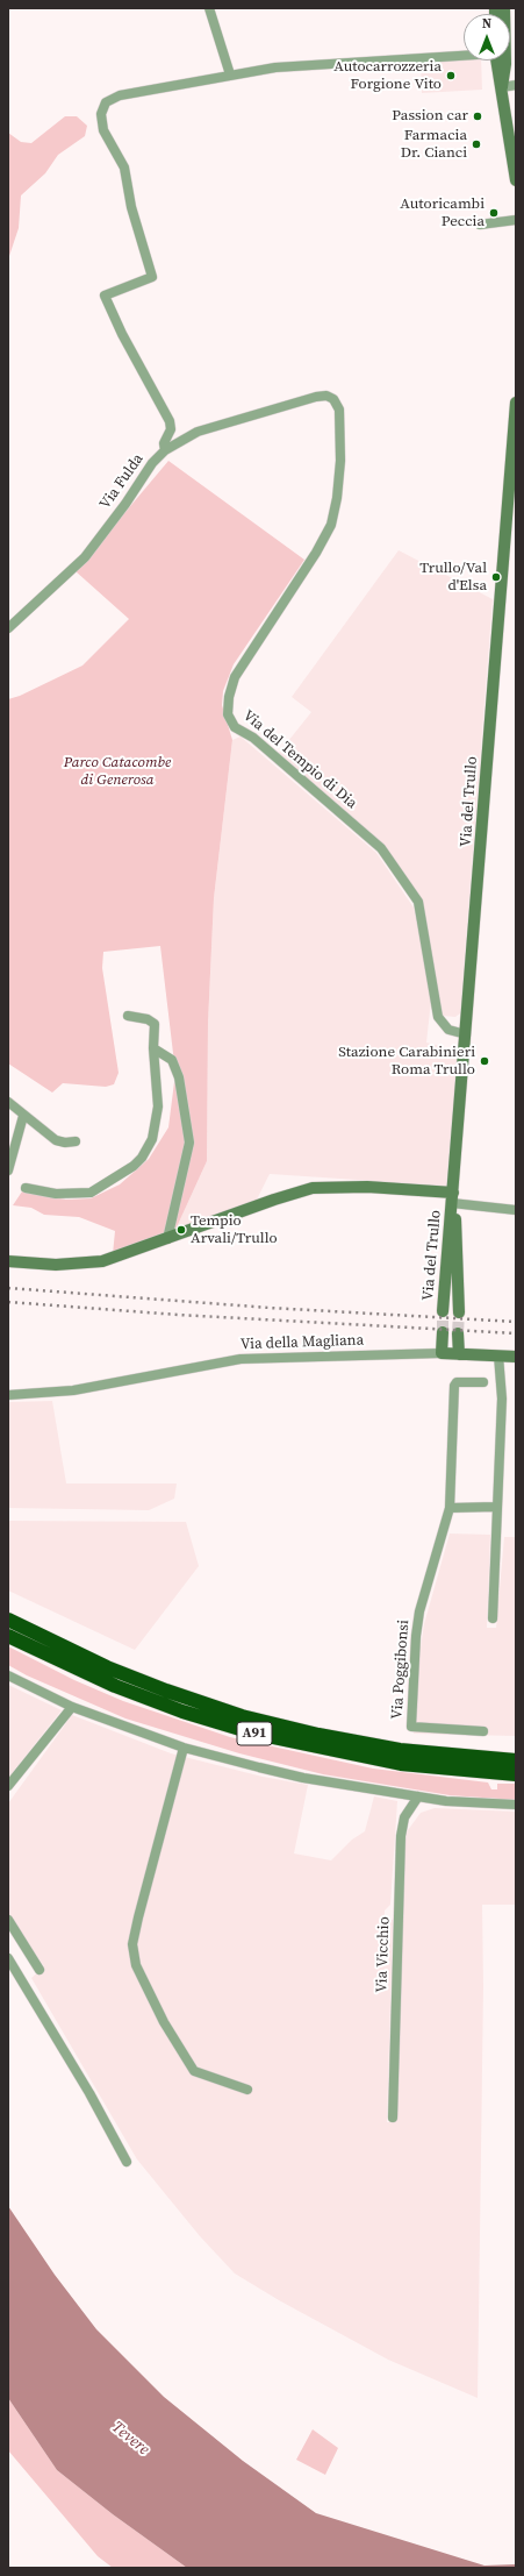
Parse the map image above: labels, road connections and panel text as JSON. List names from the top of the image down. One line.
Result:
{"streets":{"highway":["A91"],"street":["Via Fulda","Via del Tempio di Dia","Via del Trullo","Via della Magliana","Via Poggibonsi","Via Vicchio"]},"crossings":[["Via Fulda","Via del Tempio di Dia"],["Via del Tempio di Dia","Via del Trullo"]],"water":["Tevere"],"parks":["Parco Catacombe di Generosa"],"places":["Autocarrozzeria Forgione Vito","Passion car","Farmacia Dr. Cianci","Autoricambi Peccia","Trullo/Val d'Elsa","Stazione Carabinieri Roma Trullo","Tempio Arvali/Trullo"],"north":"top"}
